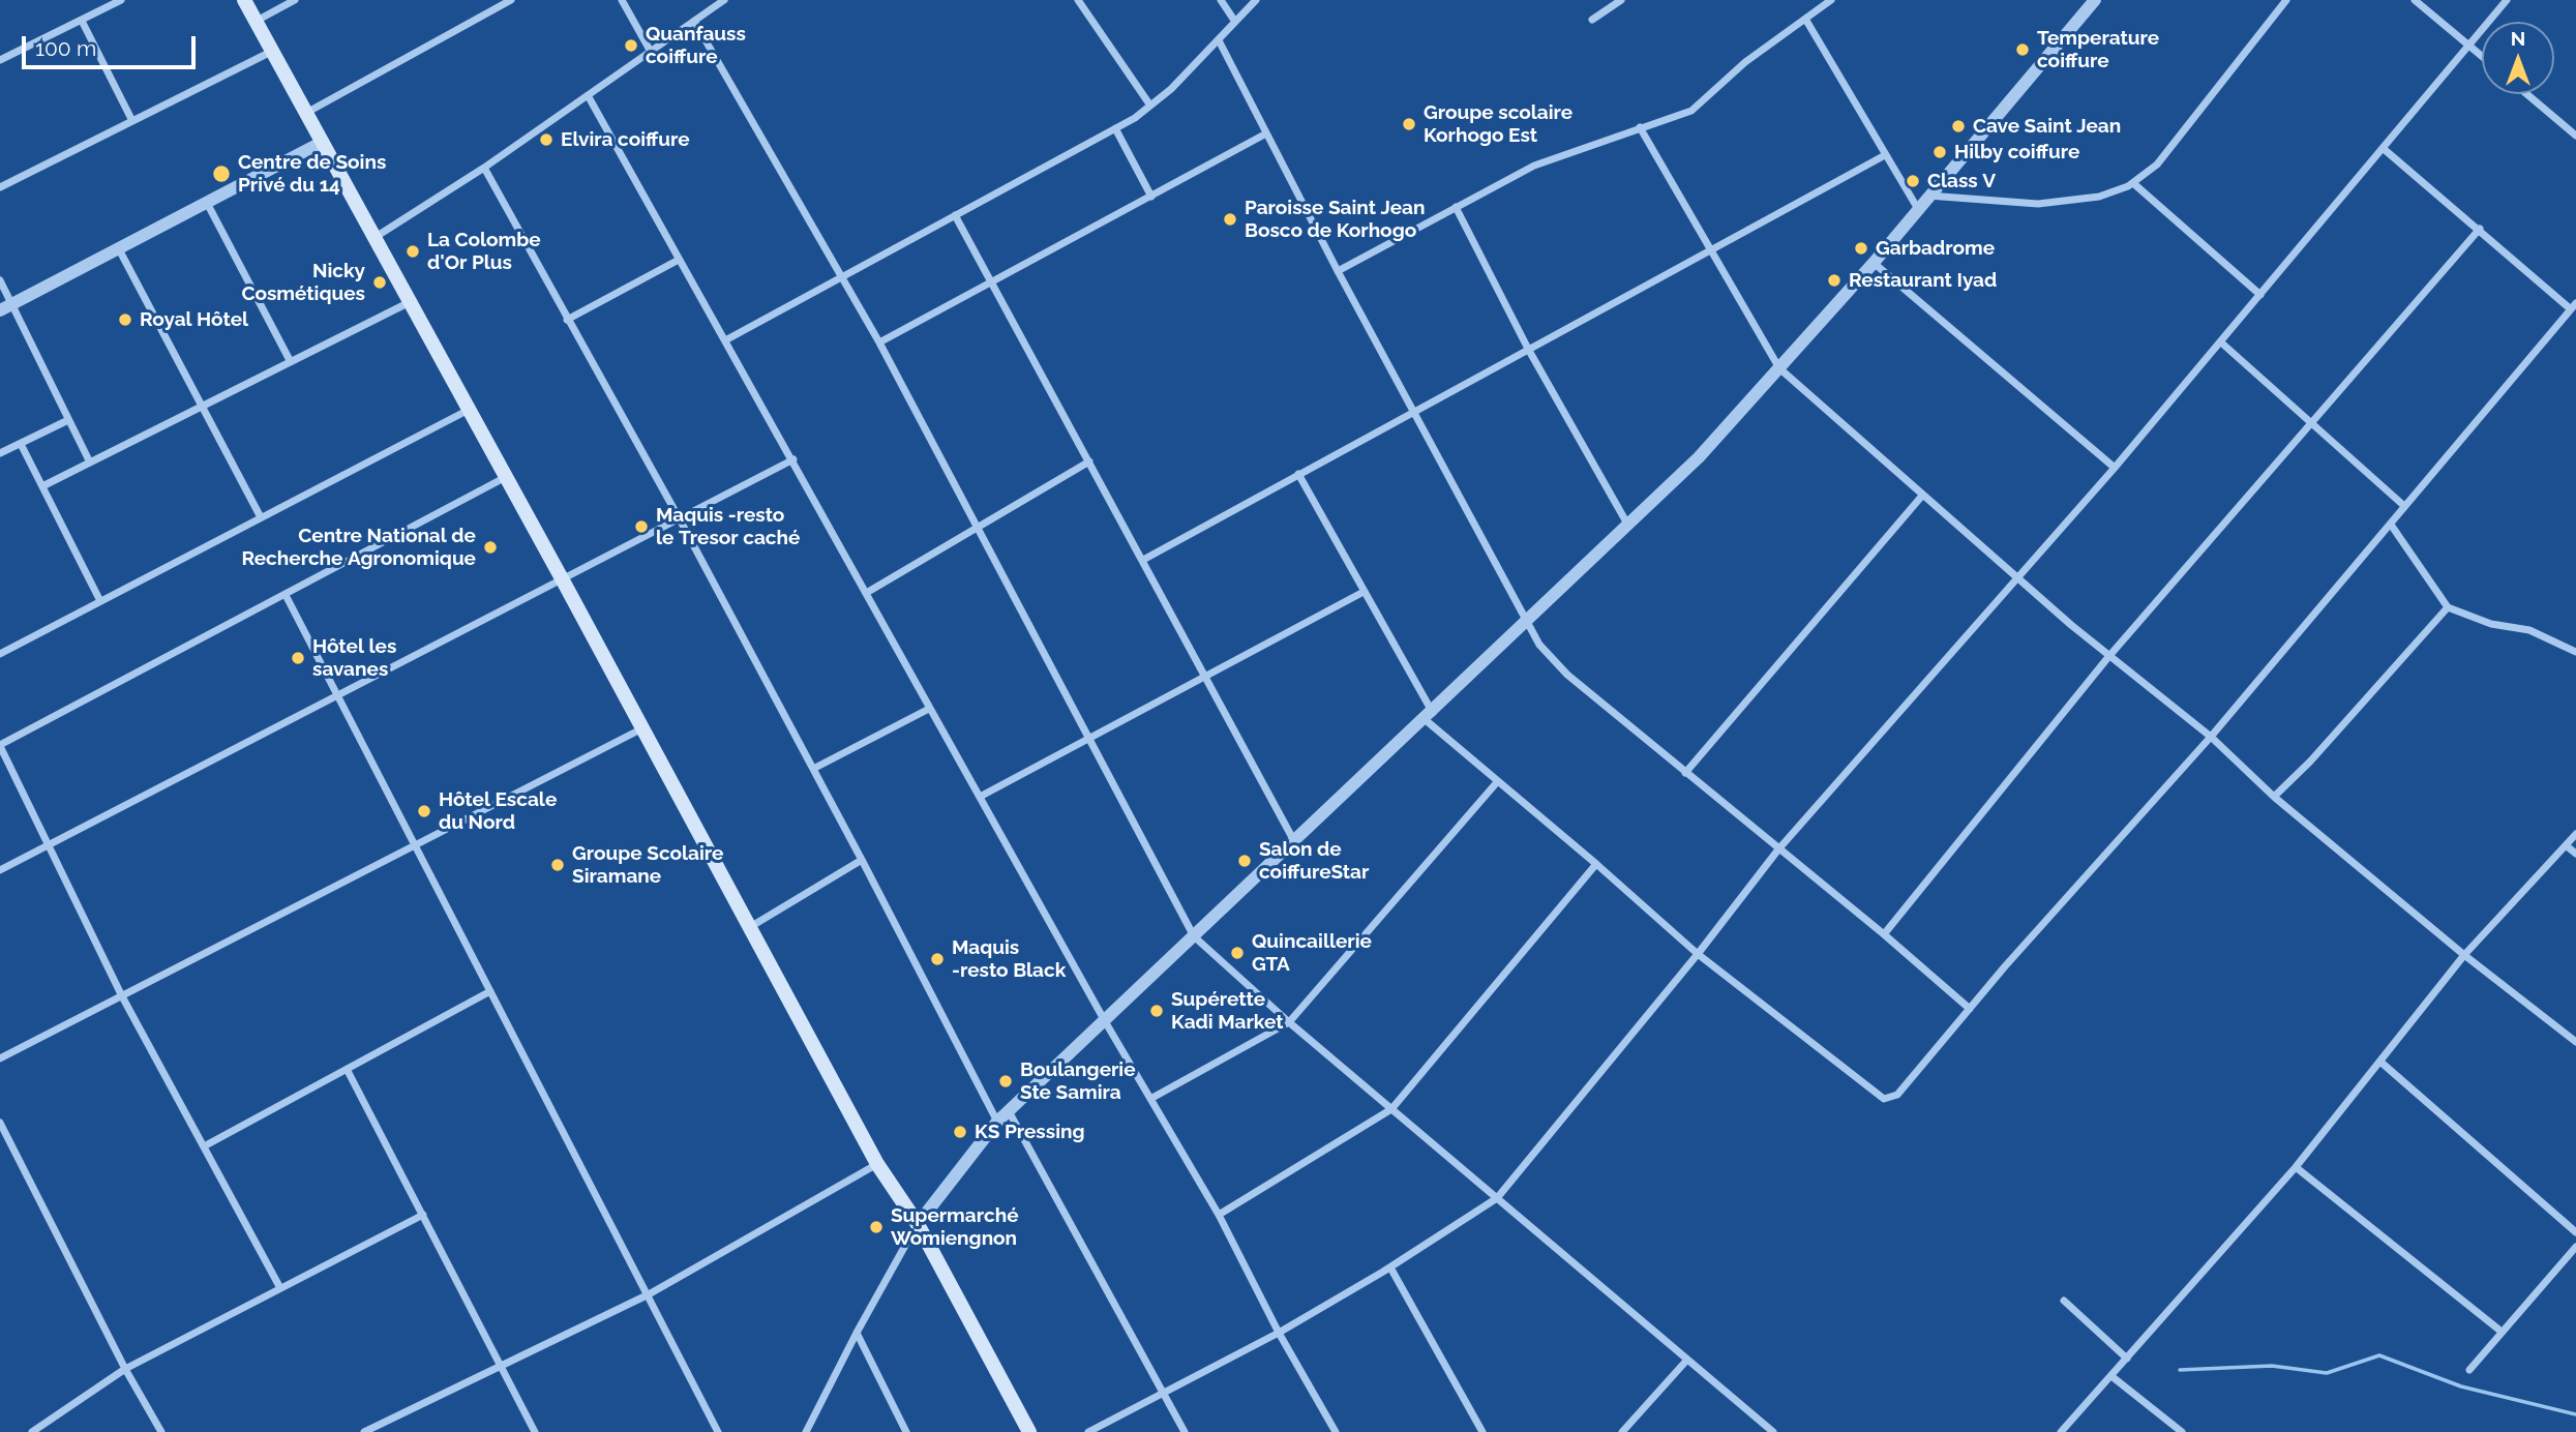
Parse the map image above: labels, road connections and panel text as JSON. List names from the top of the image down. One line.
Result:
{"places":["Quanfauss coiffure","Temperature coiffure","Groupe scolaire Korhogo Est","Cave Saint Jean","Elvira coiffure","Hilby coiffure","Centre de Soins Privé du 14","Class V","Paroisse Saint Jean Bosco de Korhogo","Garbadrome","La Colombe d'Or Plus","Restaurant Iyad","Nicky Cosmétiques","Royal Hôtel","Maquis -resto le Tresor caché","Centre National de Recherche Agronomique","Hôtel les savanes","Hôtel Escale du Nord","Salon de coiffureStar","Groupe Scolaire Siramane","Quincaillerie GTA","Maquis -resto Black","Supérette Kadi Market","Boulangerie Ste Samira","KS Pressing","Supermarché Womiengnon"],"scale_bar":"100 m","north":"top"}
